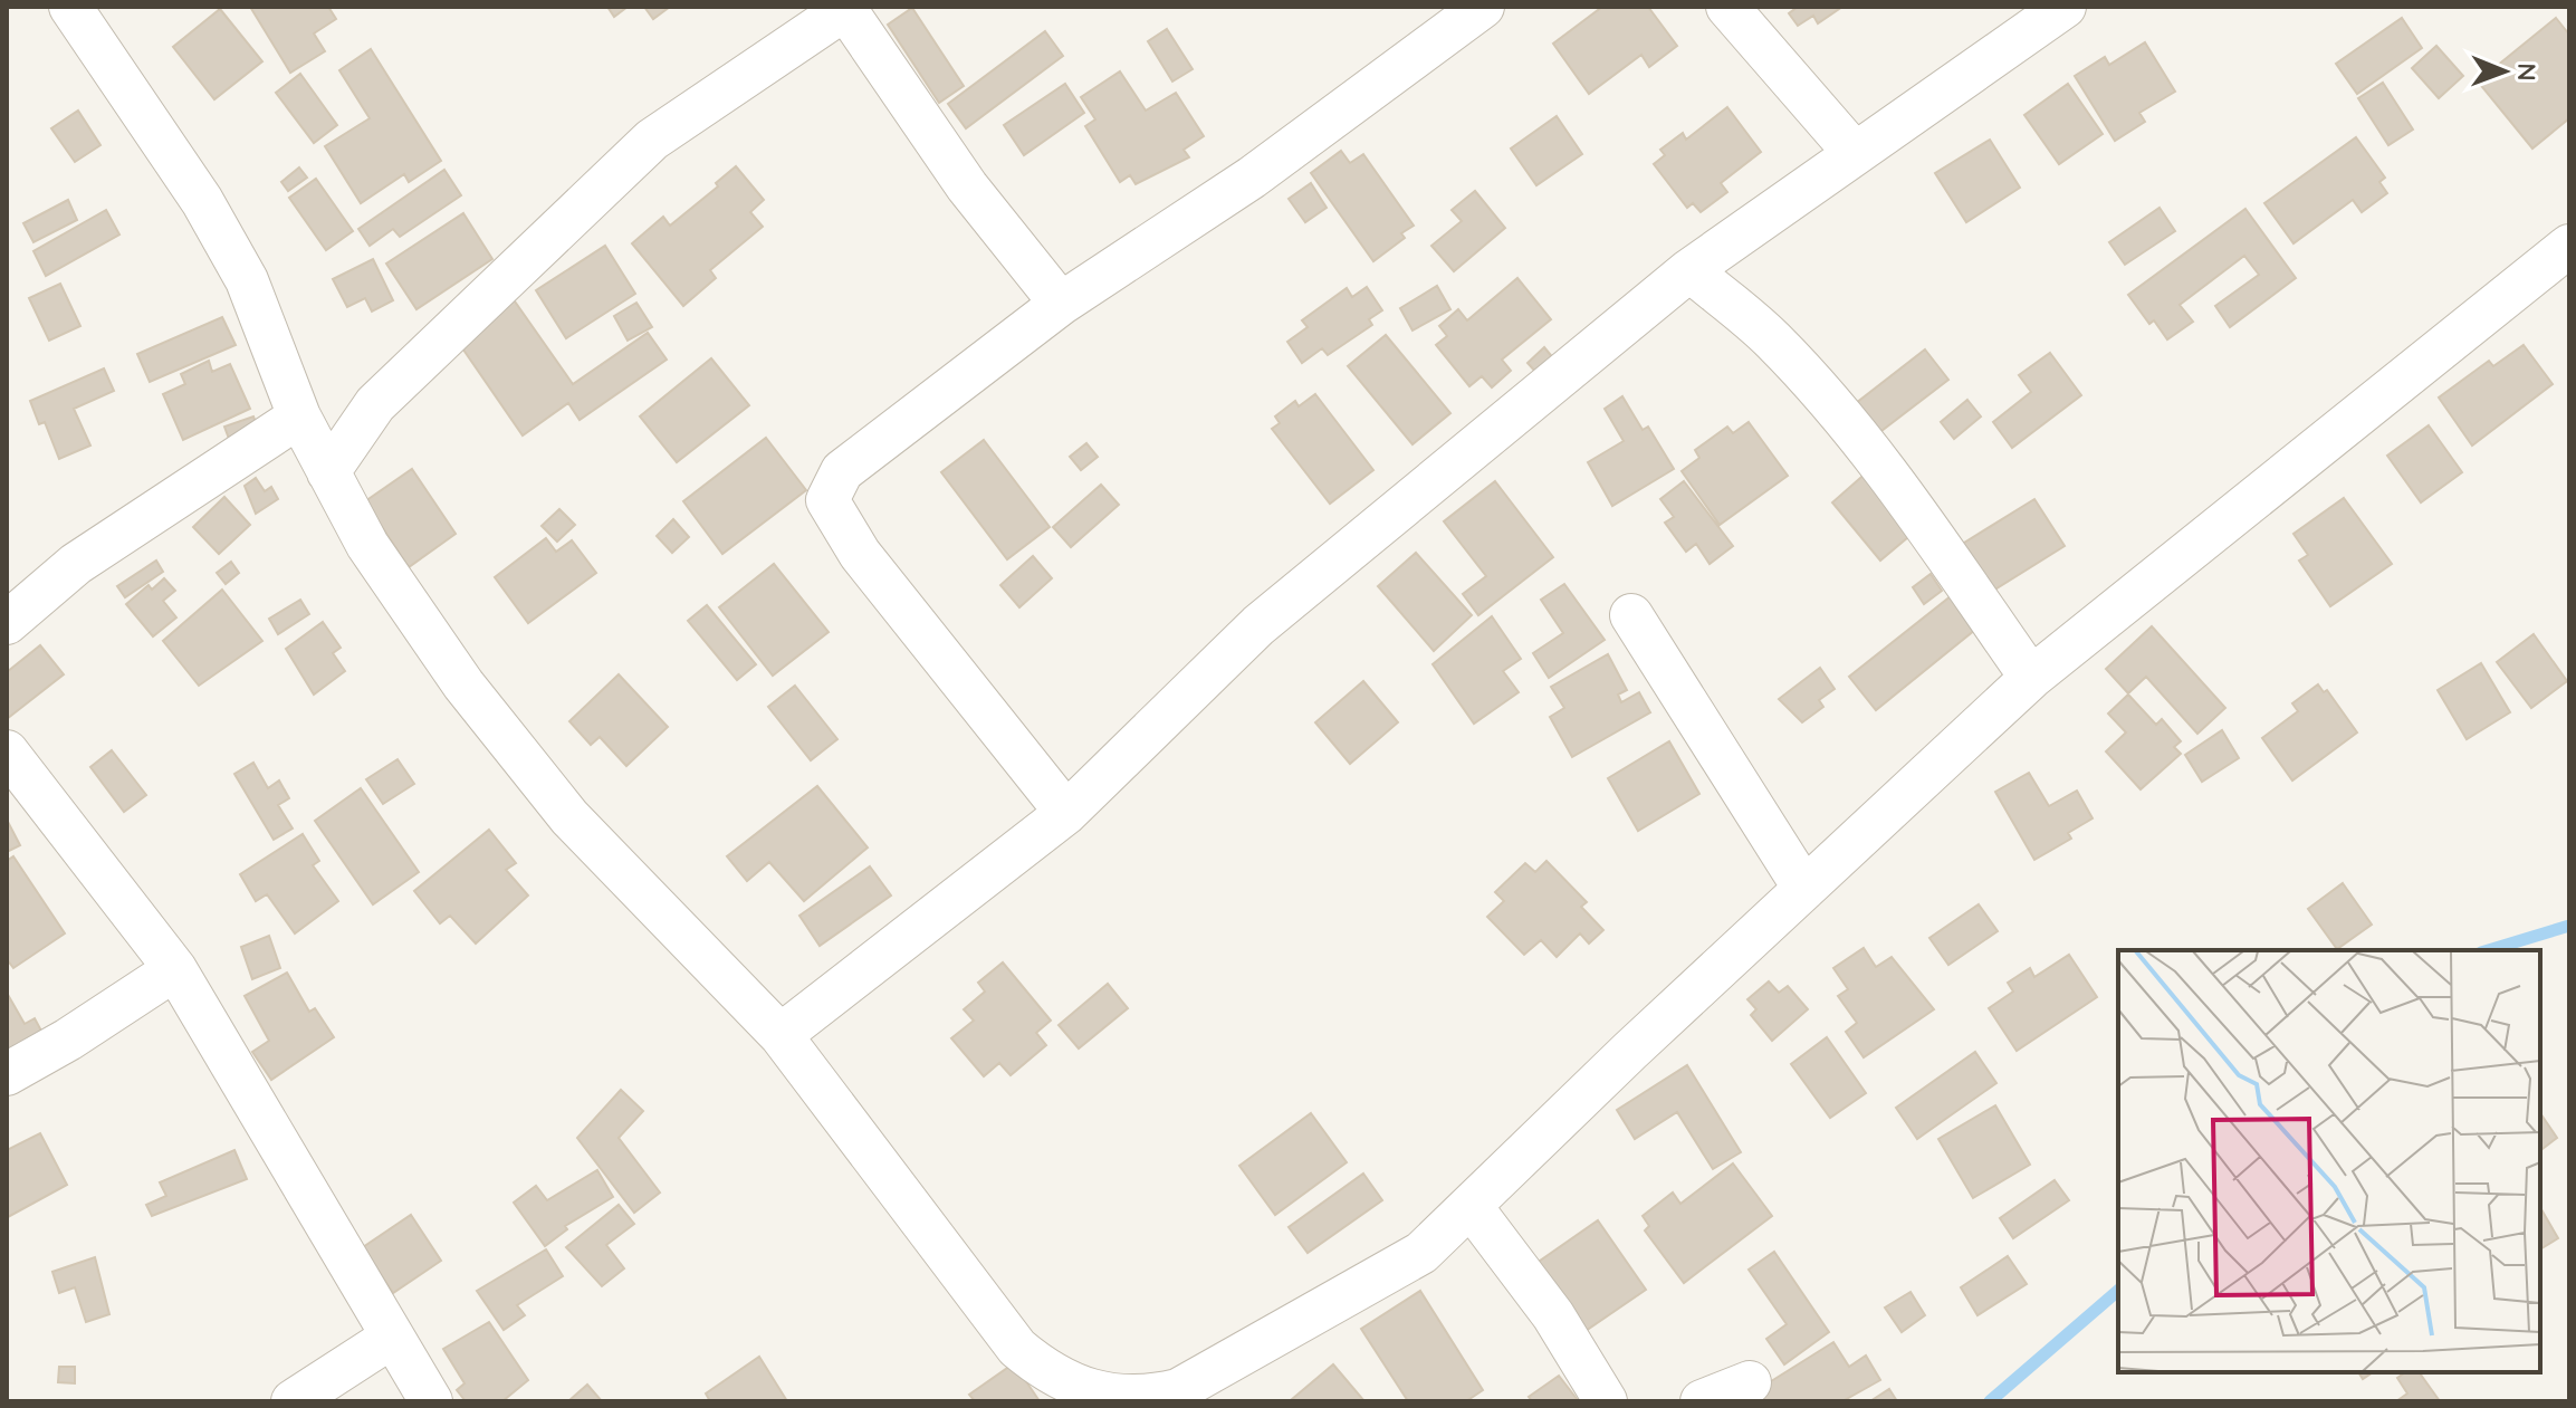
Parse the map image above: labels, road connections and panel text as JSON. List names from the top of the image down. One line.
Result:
{"north":"right"}
